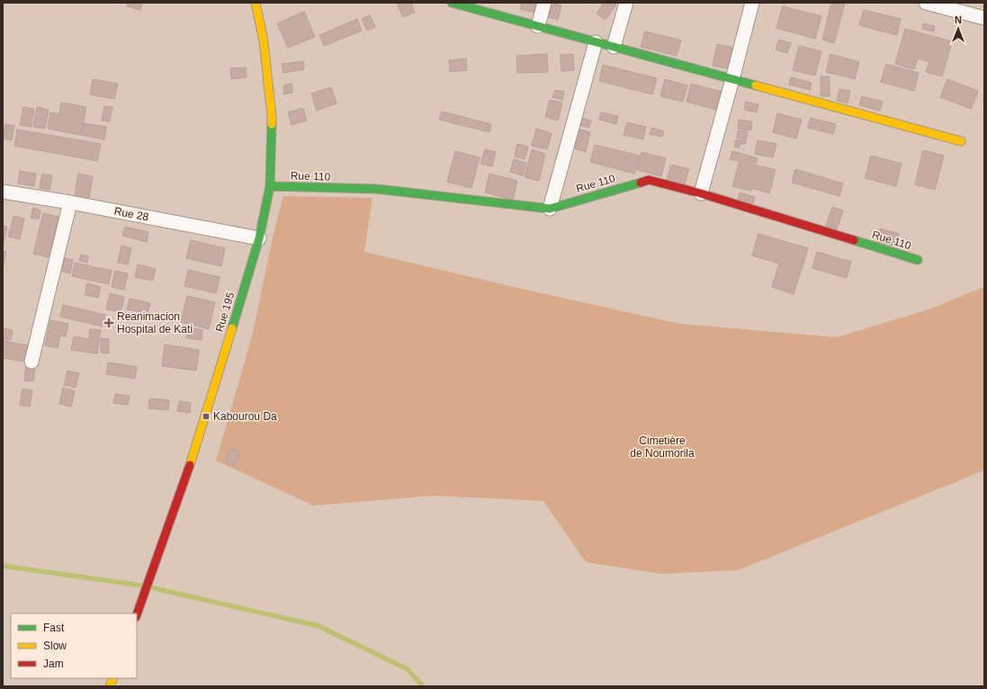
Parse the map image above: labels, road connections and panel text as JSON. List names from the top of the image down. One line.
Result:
{"streets":{"street":["Rue 110","Rue 28","Rue 195"]},"crossings":[["Rue 110","Rue 195"],["Rue 28","Rue 195"]],"parks":["Cimetière de Noumorila"],"places":{"health":["Reanimacion Hospital de Kati"],"transit":["Kabourou Da"]},"legend":["Fast","Slow","Jam"],"north":"top"}
